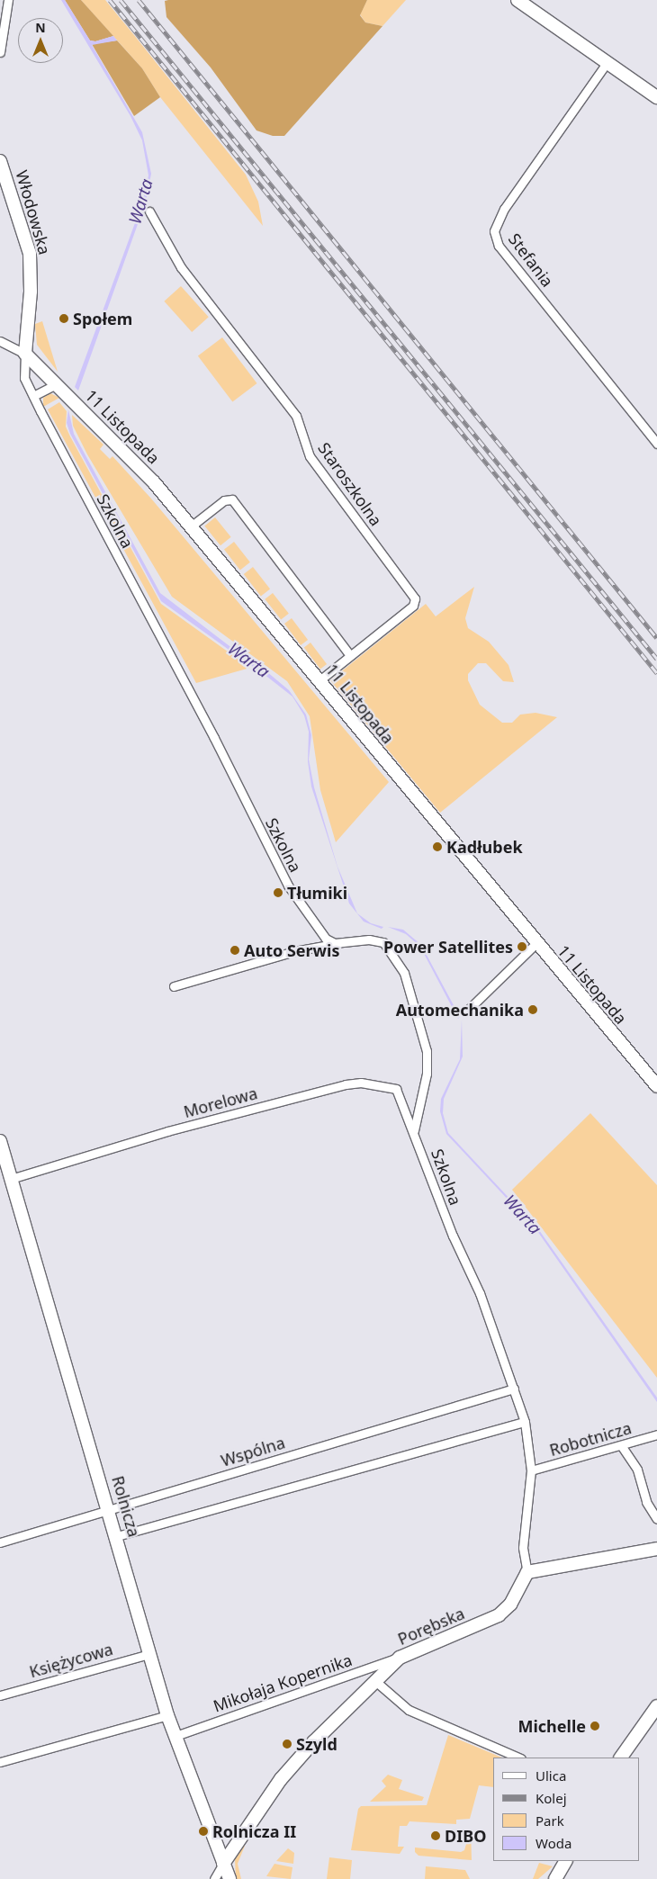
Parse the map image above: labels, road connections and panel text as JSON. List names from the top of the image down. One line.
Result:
{"streets":{"street":["Włodowska","Stefania","11 Listopada","Staroszkolna","Szkolna","Morelowa","Robotnicza","Wspólna","Rolnicza","Porębska","Księżycowa","Mikołaja Kopernika"]},"crossings":[["Włodowska","11 Listopada"],["Włodowska","Szkolna"],["11 Listopada","Staroszkolna"],["11 Listopada","Szkolna"],["Szkolna","Morelowa"],["Szkolna","Robotnicza"],["Szkolna","Wspólna"],["Szkolna","Porębska"],["Morelowa","Rolnicza"],["Wspólna","Rolnicza"],["Rolnicza","Porębska"],["Rolnicza","Księżycowa"],["Rolnicza","Mikołaja Kopernika"],["Porębska","Mikołaja Kopernika"]],"water":["Warta"],"places":["Społem","Kadłubek","Tłumiki","Power Satellites","Auto Serwis","Automechanika","Michelle","Szyld","Rolnicza II","DIBO"],"legend":["Ulica","Kolej","Park","Woda"],"north":"top"}
